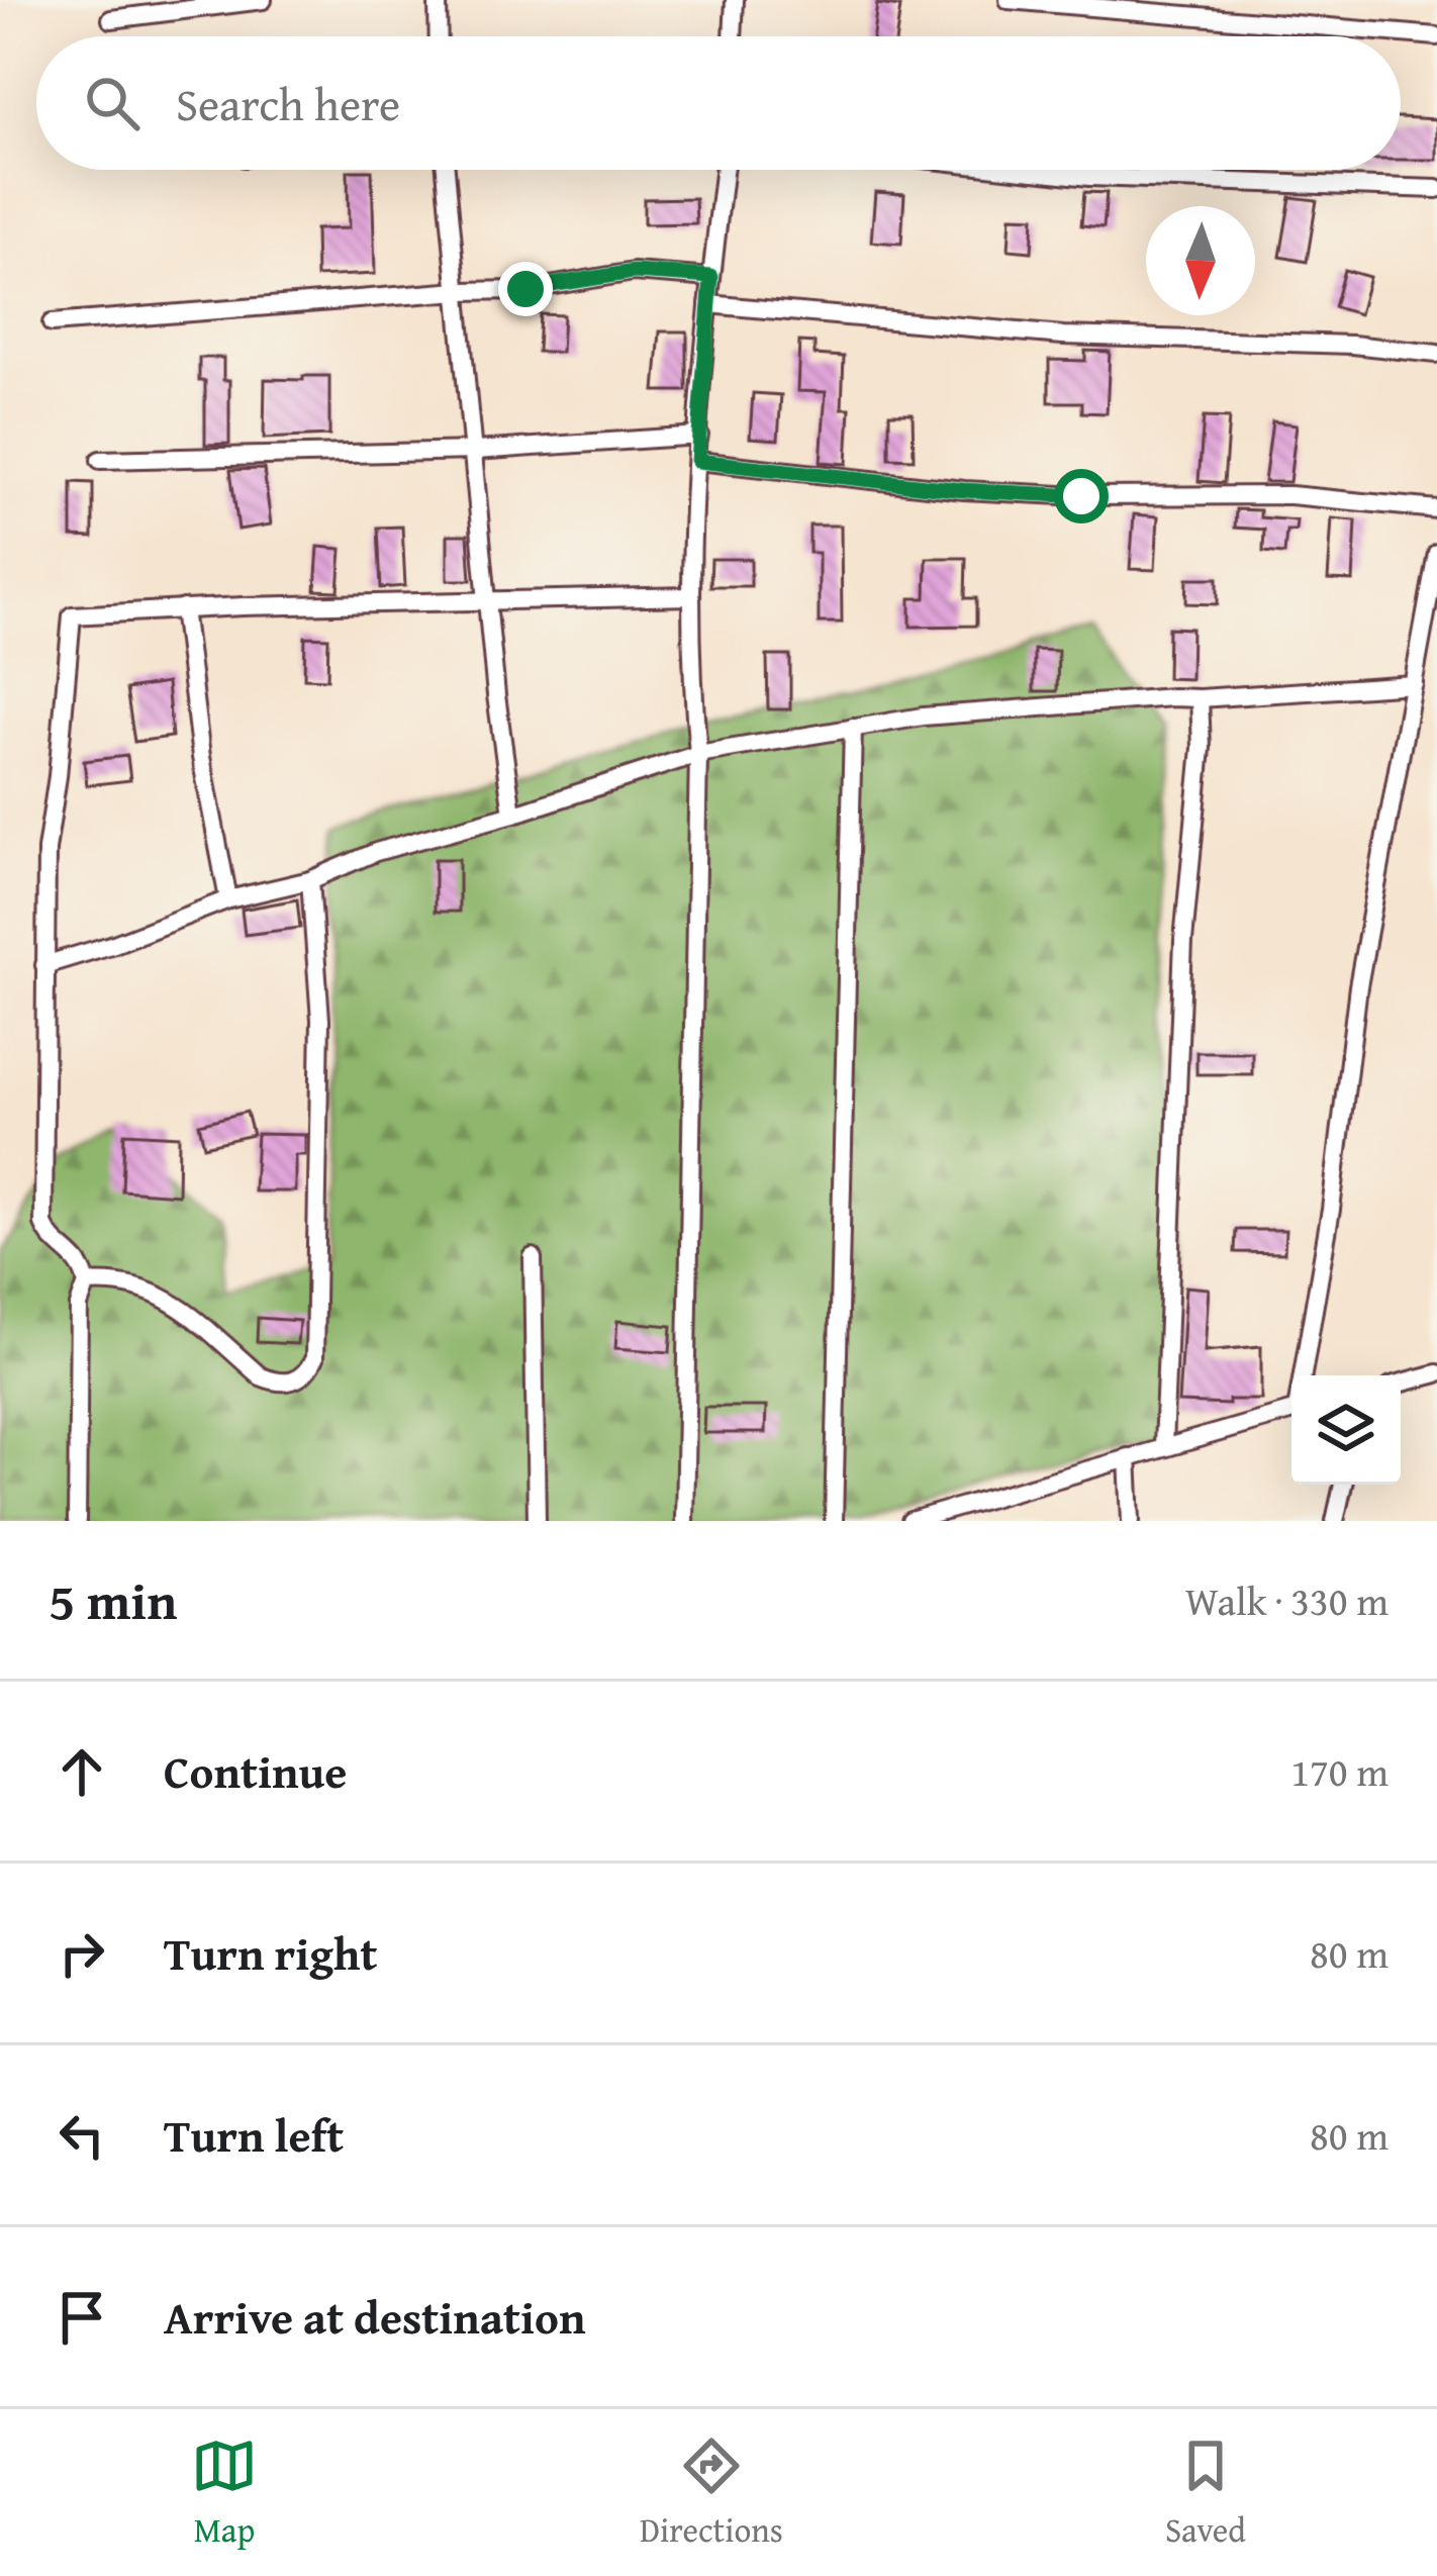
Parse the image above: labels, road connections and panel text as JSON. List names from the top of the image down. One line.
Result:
{"north":"bottom","page":{"search":"Search here","heading":["5 min","Walk · 330 m"],"list":[["Continue","170 m"],["Turn right","80 m"],["Turn left","80 m"],"Arrive at destination"],"nav":["Map","Directions","Saved"]}}
